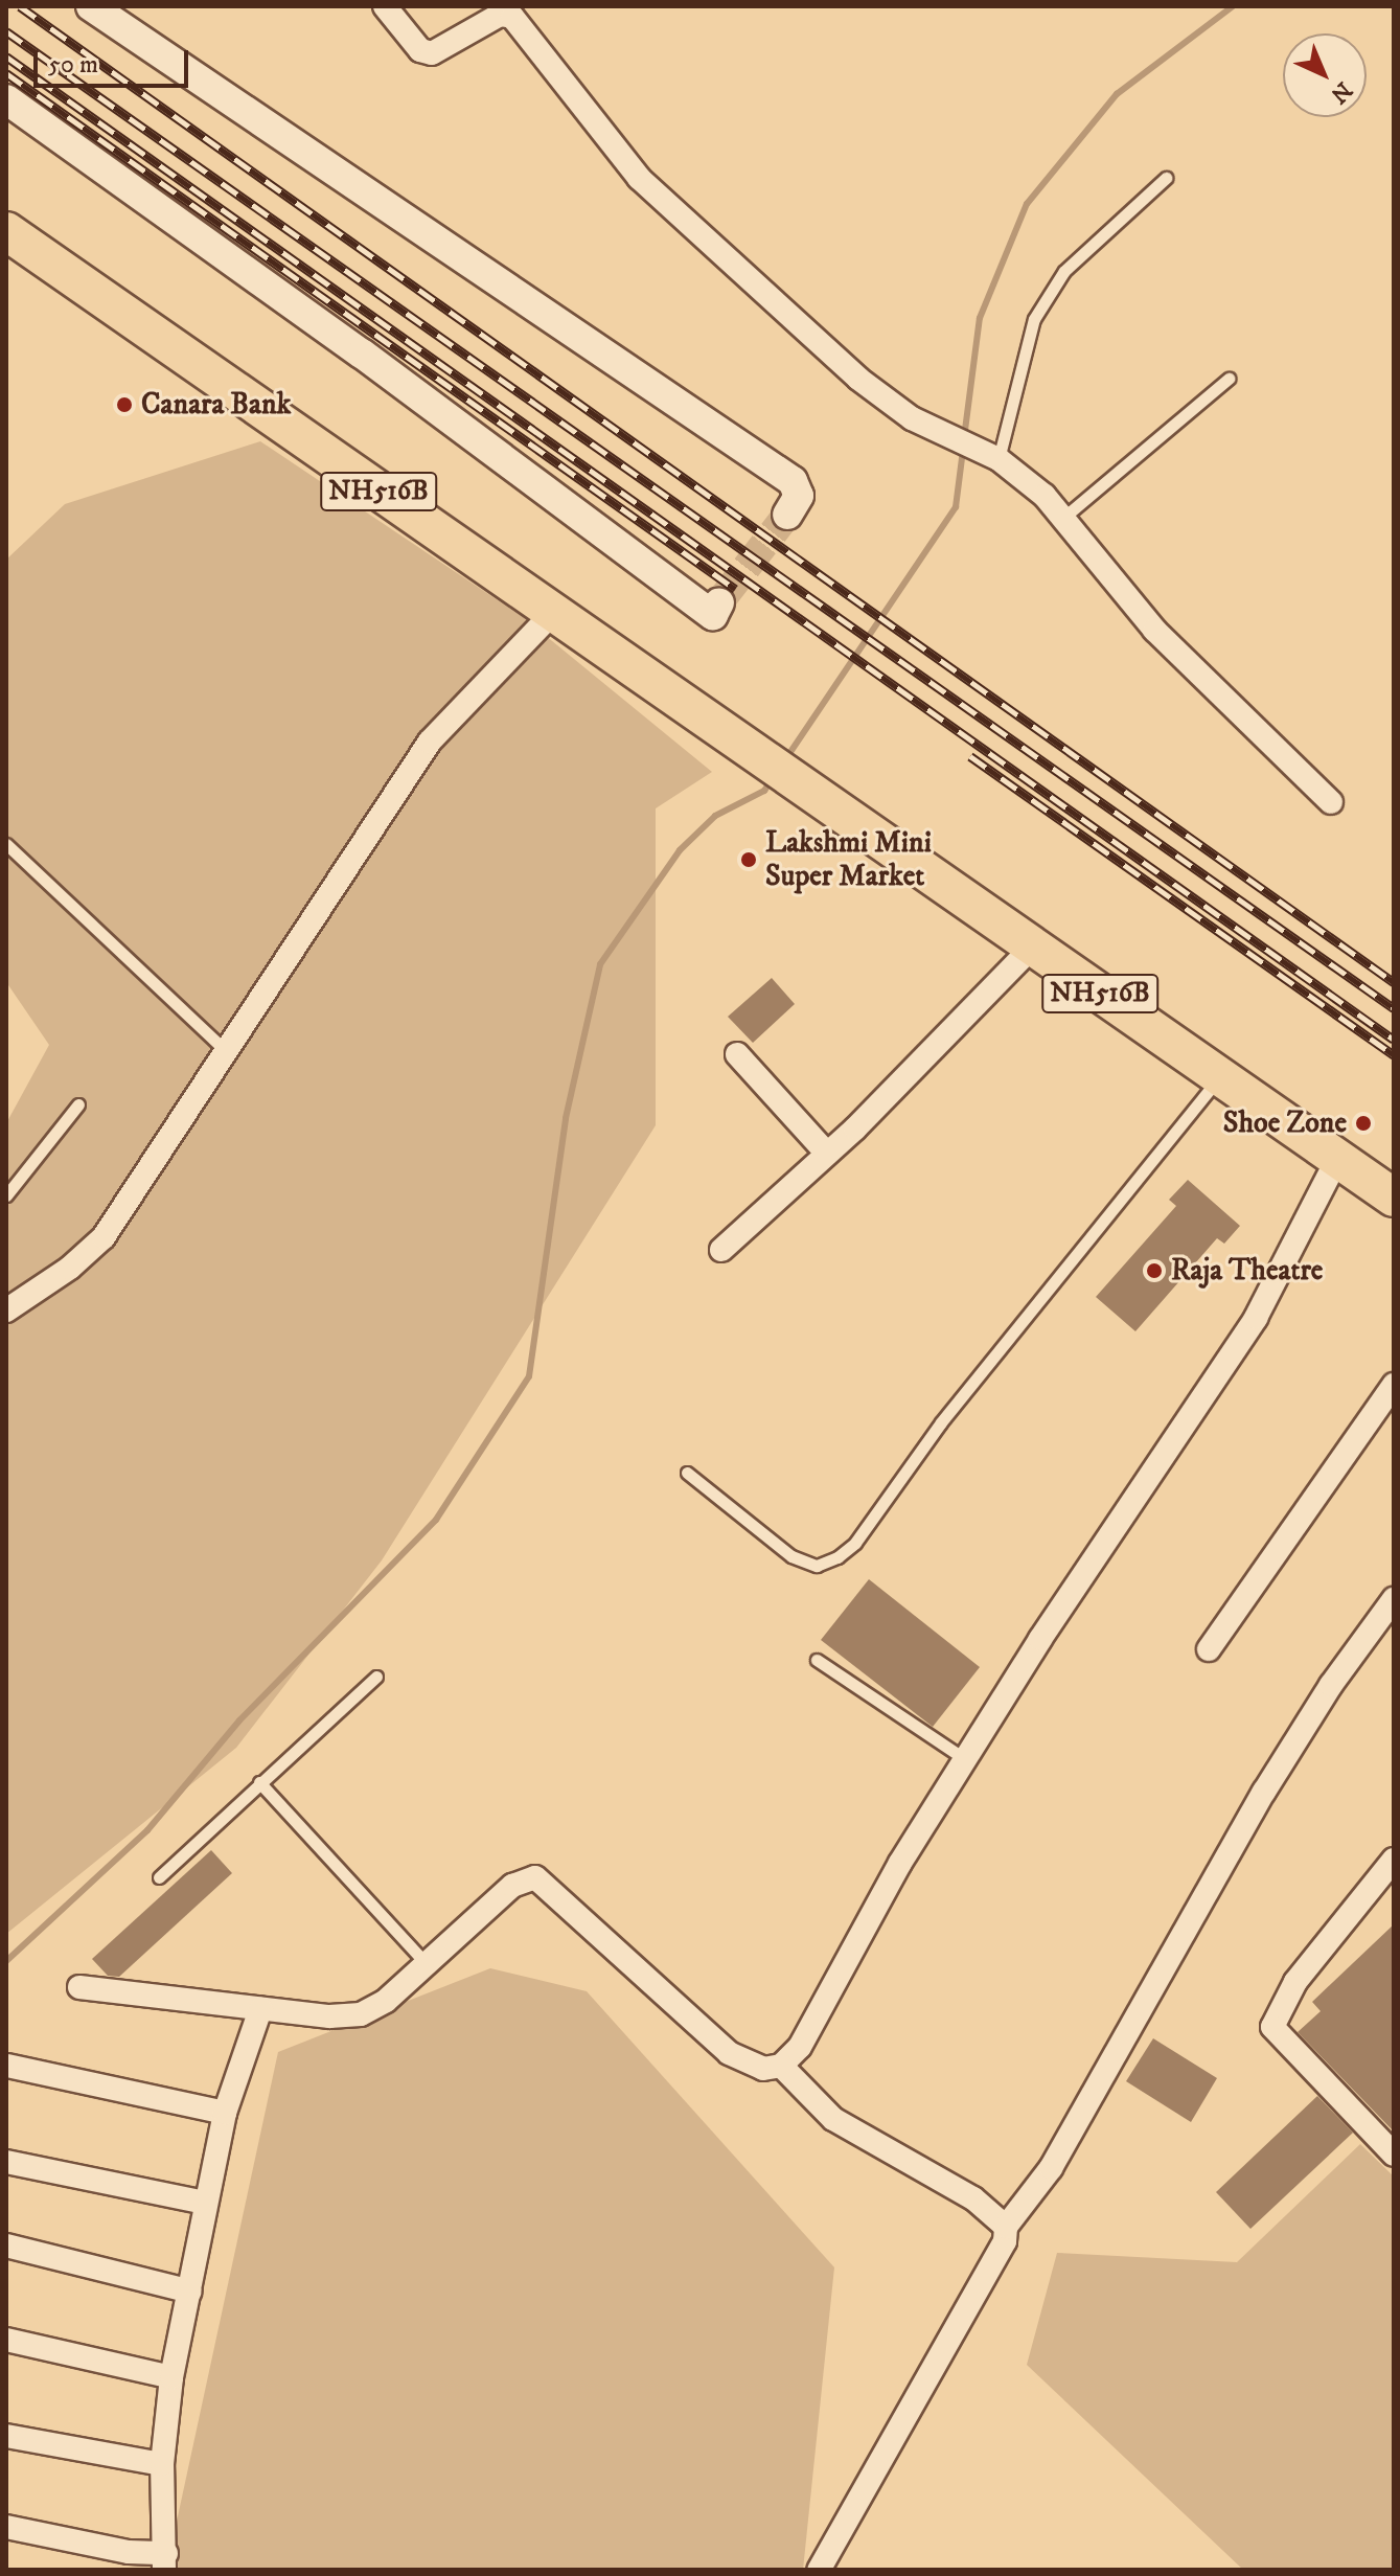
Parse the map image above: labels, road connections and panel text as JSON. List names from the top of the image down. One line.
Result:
{"streets":{"highway":["NH516B"]},"places":["Canara Bank","Lakshmi Mini Super Market","Shoe Zone","Raja Theatre"],"scale_bar":"50 m","north":"bottom right"}
